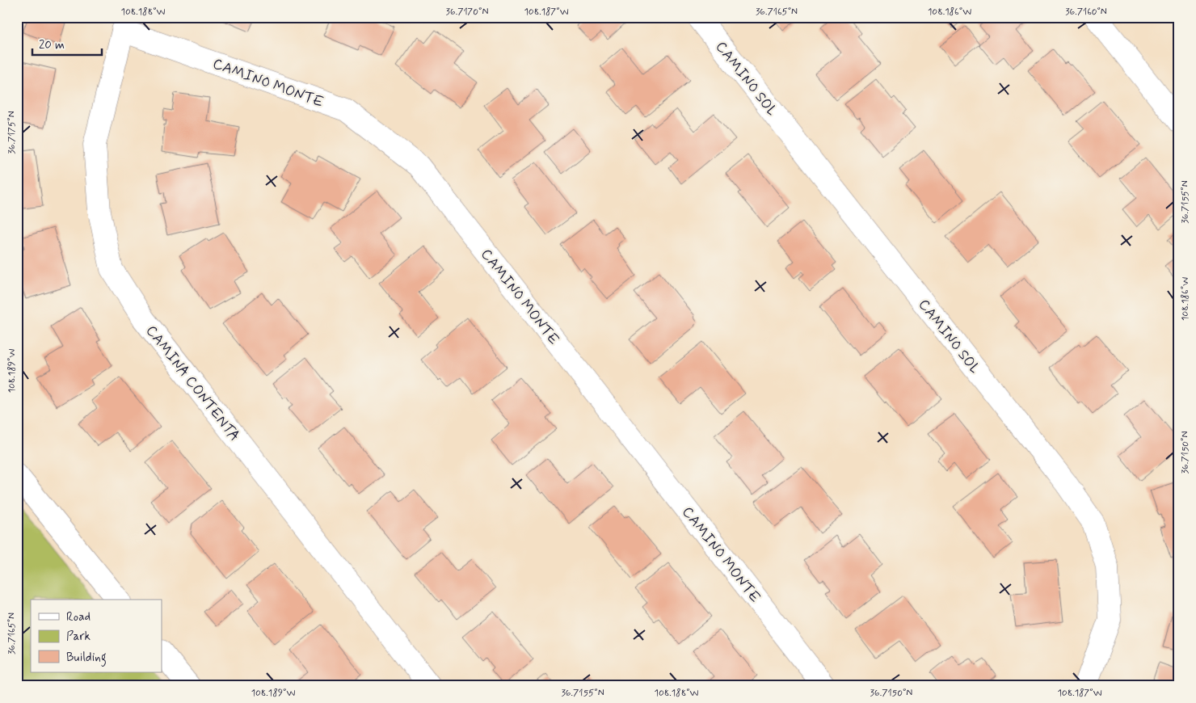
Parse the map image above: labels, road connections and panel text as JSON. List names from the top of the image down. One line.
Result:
{"streets":{"street":["CAMINO SOL","CAMINO MONTE","CAMINA CONTENTA"]},"crossings":[["CAMINO MONTE","CAMINA CONTENTA"]],"legend":["Road","Park","Building"],"scale_bar":"20 m","coordinates":["108.188°W","36.7170°N","108.187°W","36.7165°N","108.186°W","36.7160°N","36.7175°N","36.7155°N","108.189°W","36.7150°N"]}
